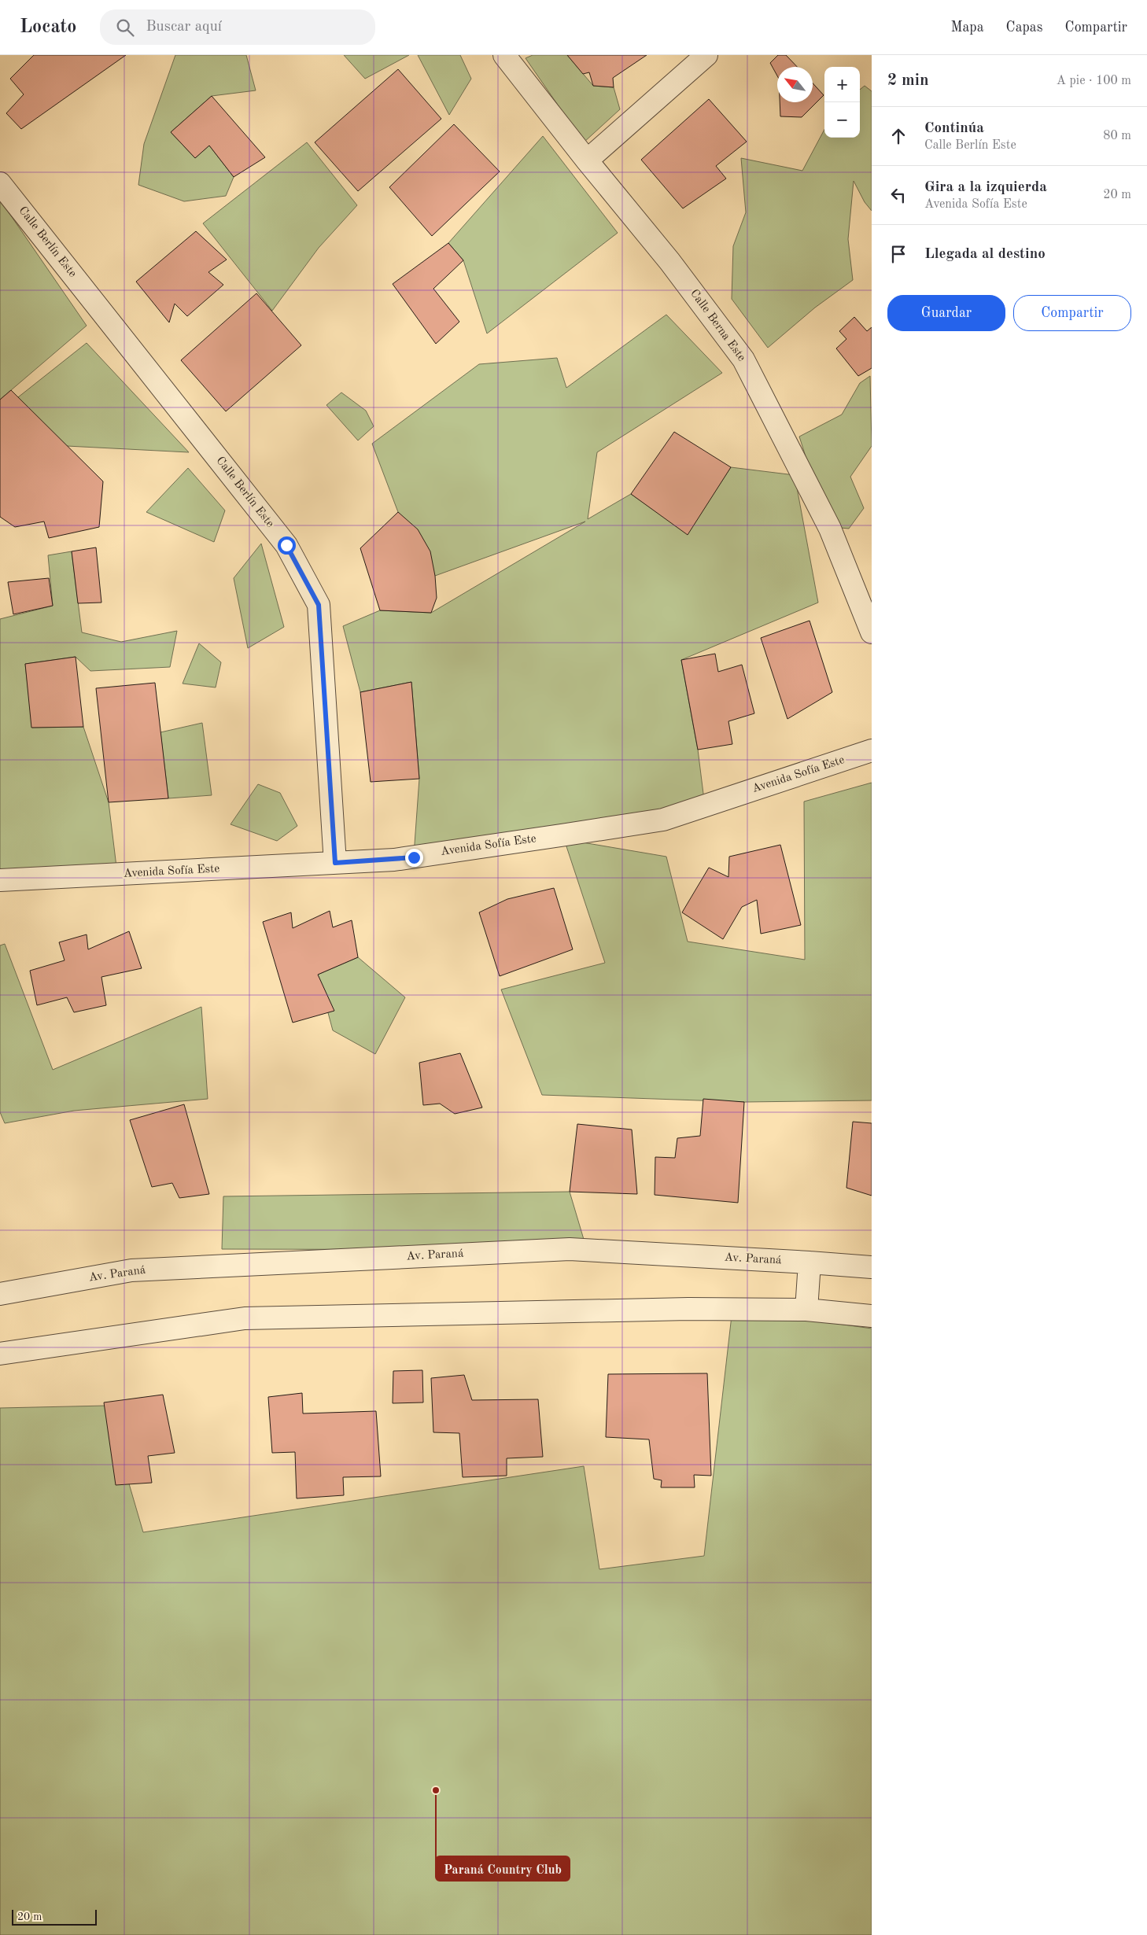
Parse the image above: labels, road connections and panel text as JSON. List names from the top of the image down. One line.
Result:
{"streets":{"street":["Calle Berlín Este","Calle Berna Este","Avenida Sofía Este","Av. Paraná"]},"crossings":[["Calle Berlín Este","Avenida Sofía Este"]],"places":["Paraná Country Club"],"scale_bar":"20 m","north":"top left","page":{"header":"Locato","search":"Buscar aquí","nav":["Mapa","Capas","Compartir"],"heading":["2 min","A pie · 100 m"],"map_buttons":["+","−"],"list":[["Continúa","Calle Berlín Este","80 m"],["Gira a la izquierda","Avenida Sofía Este","20 m"],"Llegada al destino"],"buttons":["Guardar","Compartir"],"scale":"20 m"}}
